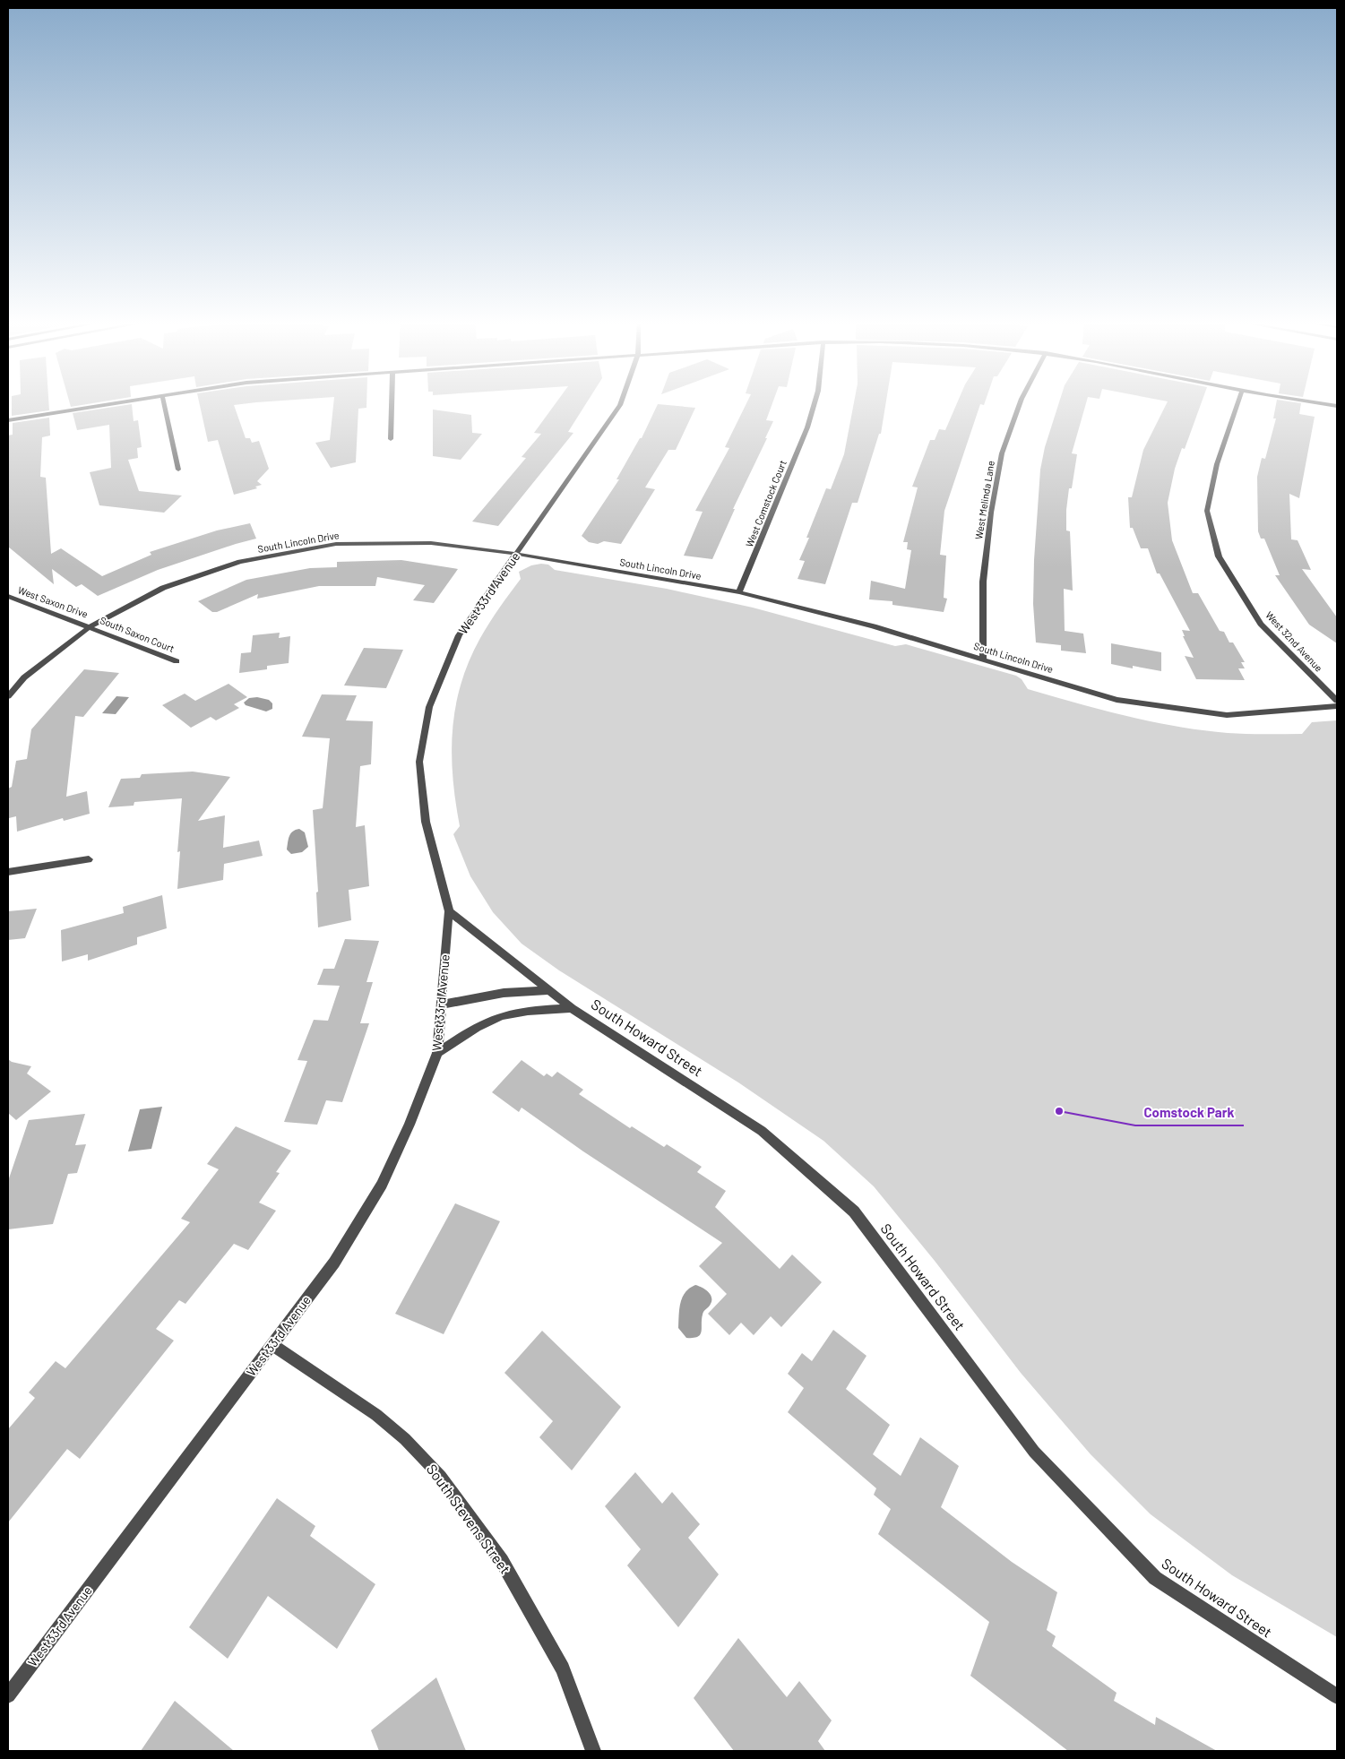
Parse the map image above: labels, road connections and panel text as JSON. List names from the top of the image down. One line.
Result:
{"streets":{"street":["West Melinda Lane","West Comstock Court","South Lincoln Drive","West 33rd Avenue","West Saxon Drive","South Saxon Court","West 32nd Avenue","South Howard Street","South Stevens Street"]},"crossings":[["West Melinda Lane","South Lincoln Drive"],["West Comstock Court","South Lincoln Drive"],["South Lincoln Drive","West 33rd Avenue"],["South Lincoln Drive","West Saxon Drive"],["South Lincoln Drive","South Saxon Court"],["West 33rd Avenue","South Howard Street"],["West 33rd Avenue","South Stevens Street"],["West Saxon Drive","South Saxon Court"]],"places":["Comstock Park"]}
